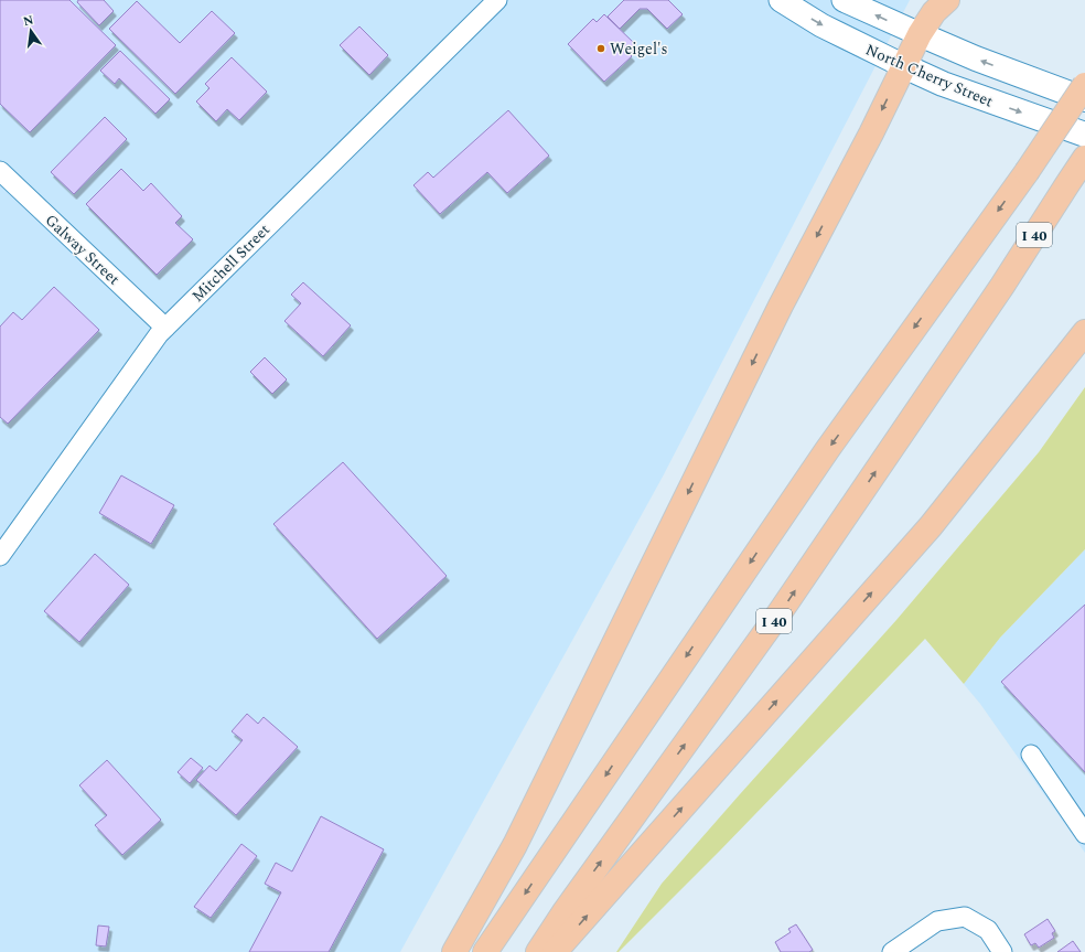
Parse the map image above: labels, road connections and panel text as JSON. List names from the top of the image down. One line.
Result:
{"streets":{"highway":["I 40"],"main road":["North Cherry Street"],"street":["Galway Street","Mitchell Street"]},"crossings":[["Galway Street","Mitchell Street"]],"one_way":["North Cherry Street"],"places":["Weigel's"],"north":"top"}
